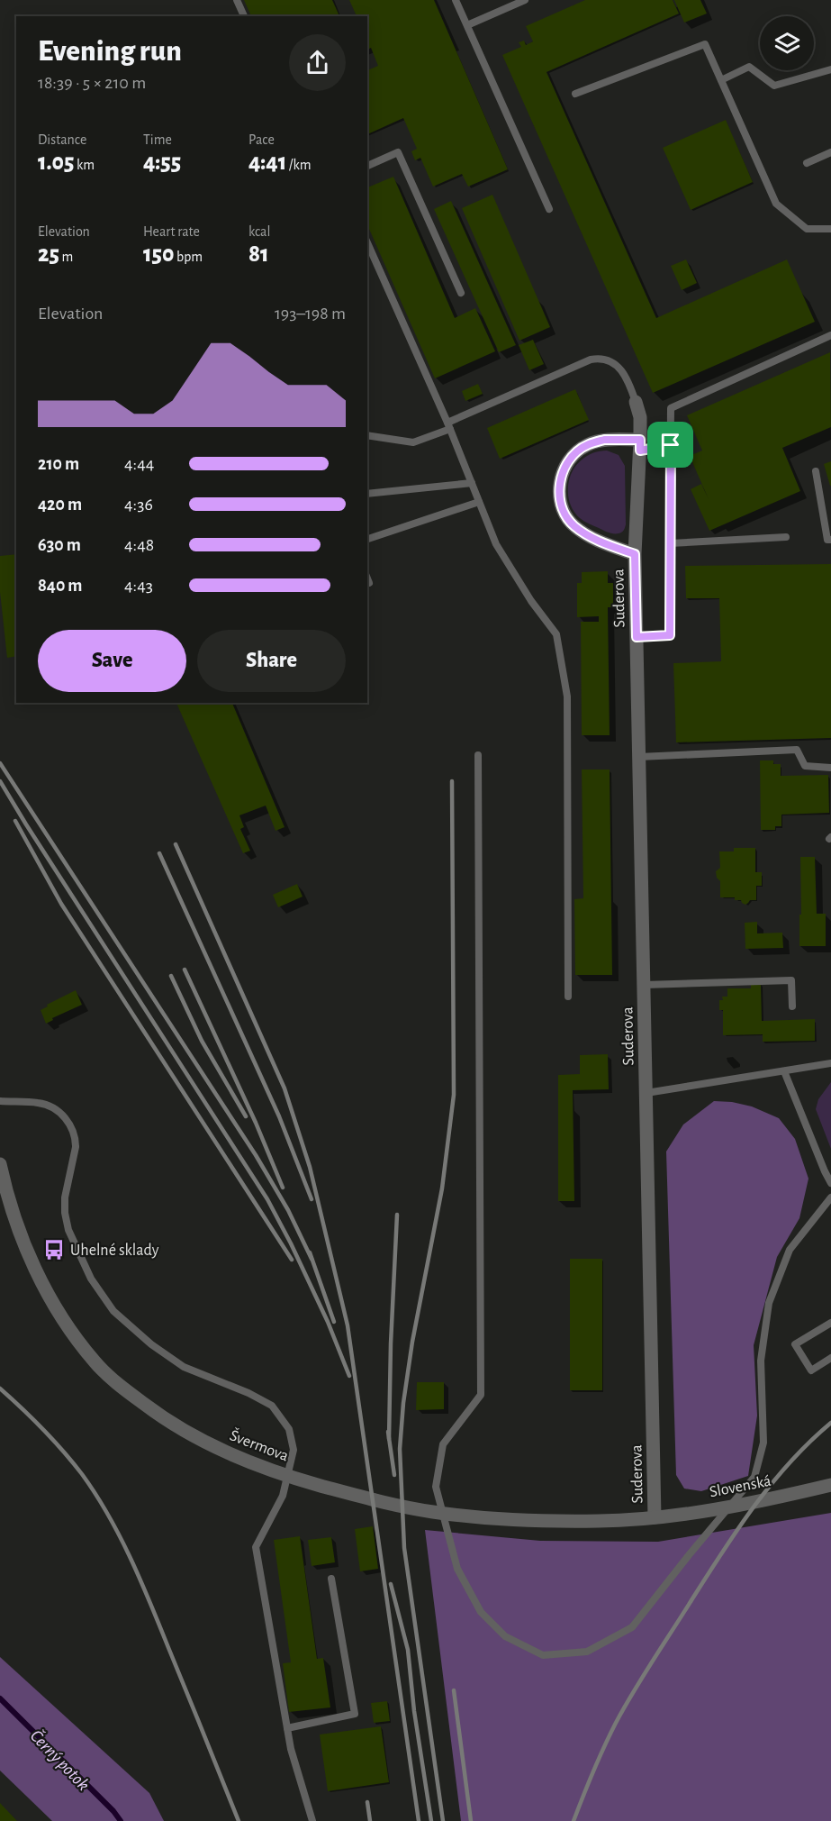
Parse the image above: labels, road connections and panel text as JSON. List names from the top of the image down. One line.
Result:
{"streets":{"street":["Suderova","Švermova","Slovenská"]},"crossings":[["Suderova","Švermova"],["Suderova","Slovenská"],["Švermova","Slovenská"]],"water":["Černý potok"],"places":{"bus stop":["Uhelné sklady"]},"page":{"heading":["Evening run","18:39 · 5 × 210 m"],"stats":[["Distance","1.05 km"],["Time","4:55"],["Pace","4:41 /km"],["Elevation","25 m"],["Heart rate","150 bpm"],["kcal","81"]],"chart":["Elevation","193–198 m"],"list":[{"name":"210 m","note":"4:44"},{"name":"420 m","note":"4:36"},{"name":"630 m","note":"4:48"},{"name":"840 m","note":"4:43"}],"buttons":["Save","Share"]}}
